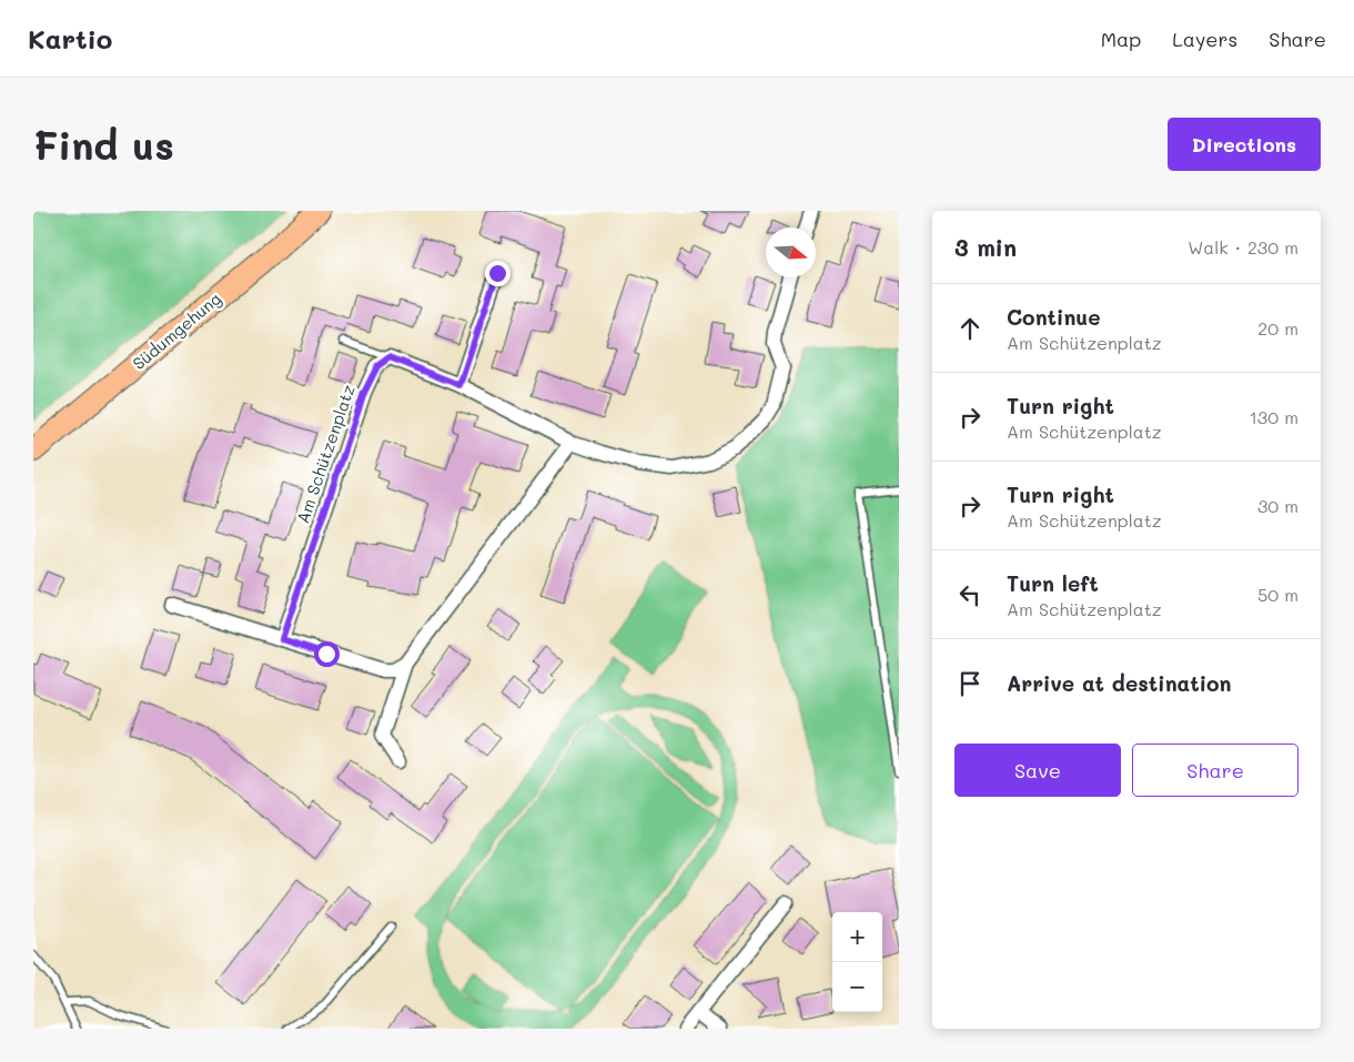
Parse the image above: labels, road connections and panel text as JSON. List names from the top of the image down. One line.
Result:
{"streets":{"main road":["Südumgehung"],"street":["Am Schützenplatz"]},"north":"right","page":{"header":"Kartio","nav":["Map","Layers","Share"],"buttons":["Directions",["Save","Share"]],"title":"Find us","heading":["3 min","Walk · 230 m"],"list":[["Continue","Am Schützenplatz","20 m"],["Turn right","Am Schützenplatz","130 m"],["Turn right","Am Schützenplatz","30 m"],["Turn left","Am Schützenplatz","50 m"],"Arrive at destination"],"map_buttons":["+","−"]}}
